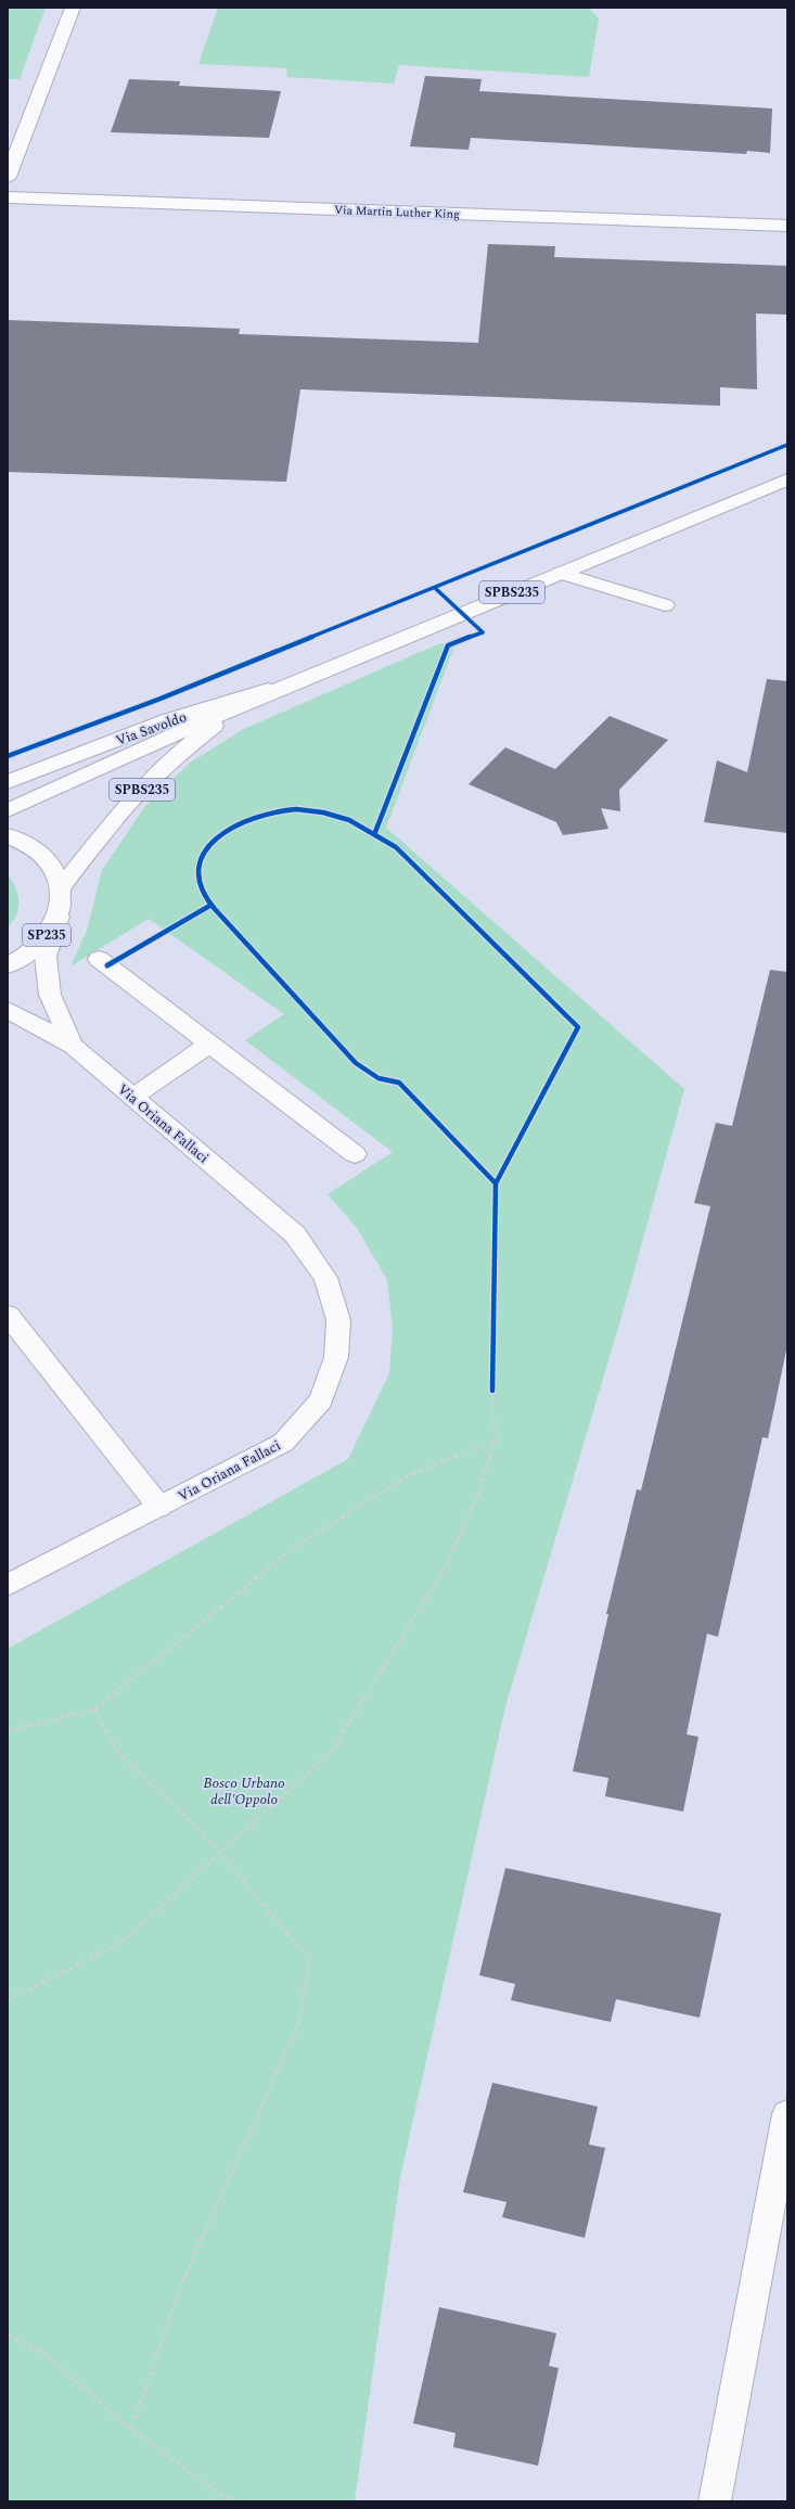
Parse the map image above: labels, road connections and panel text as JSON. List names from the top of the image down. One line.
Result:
{"streets":{"street":["Via Martin Luther King","SPBS235","Via Savoldo","SP235","Via Oriana Fallaci"]},"crossings":[["SPBS235","Via Savoldo"],["SPBS235","SP235"],["SP235","Via Oriana Fallaci"]],"parks":["Bosco Urbano dell'Oppolo"]}
